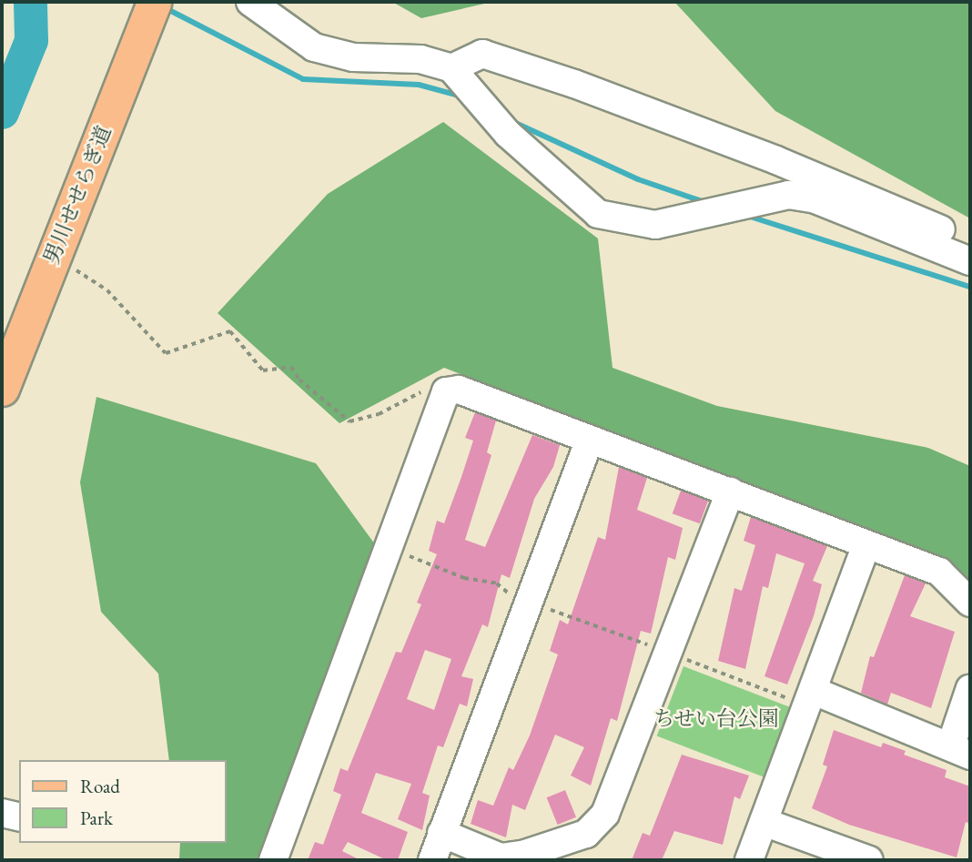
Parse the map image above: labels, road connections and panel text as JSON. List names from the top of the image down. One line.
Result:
{"streets":{"main road":["男川せせらぎ道"]},"parks":["ちせい台公園"],"legend":["Road","Park"]}
